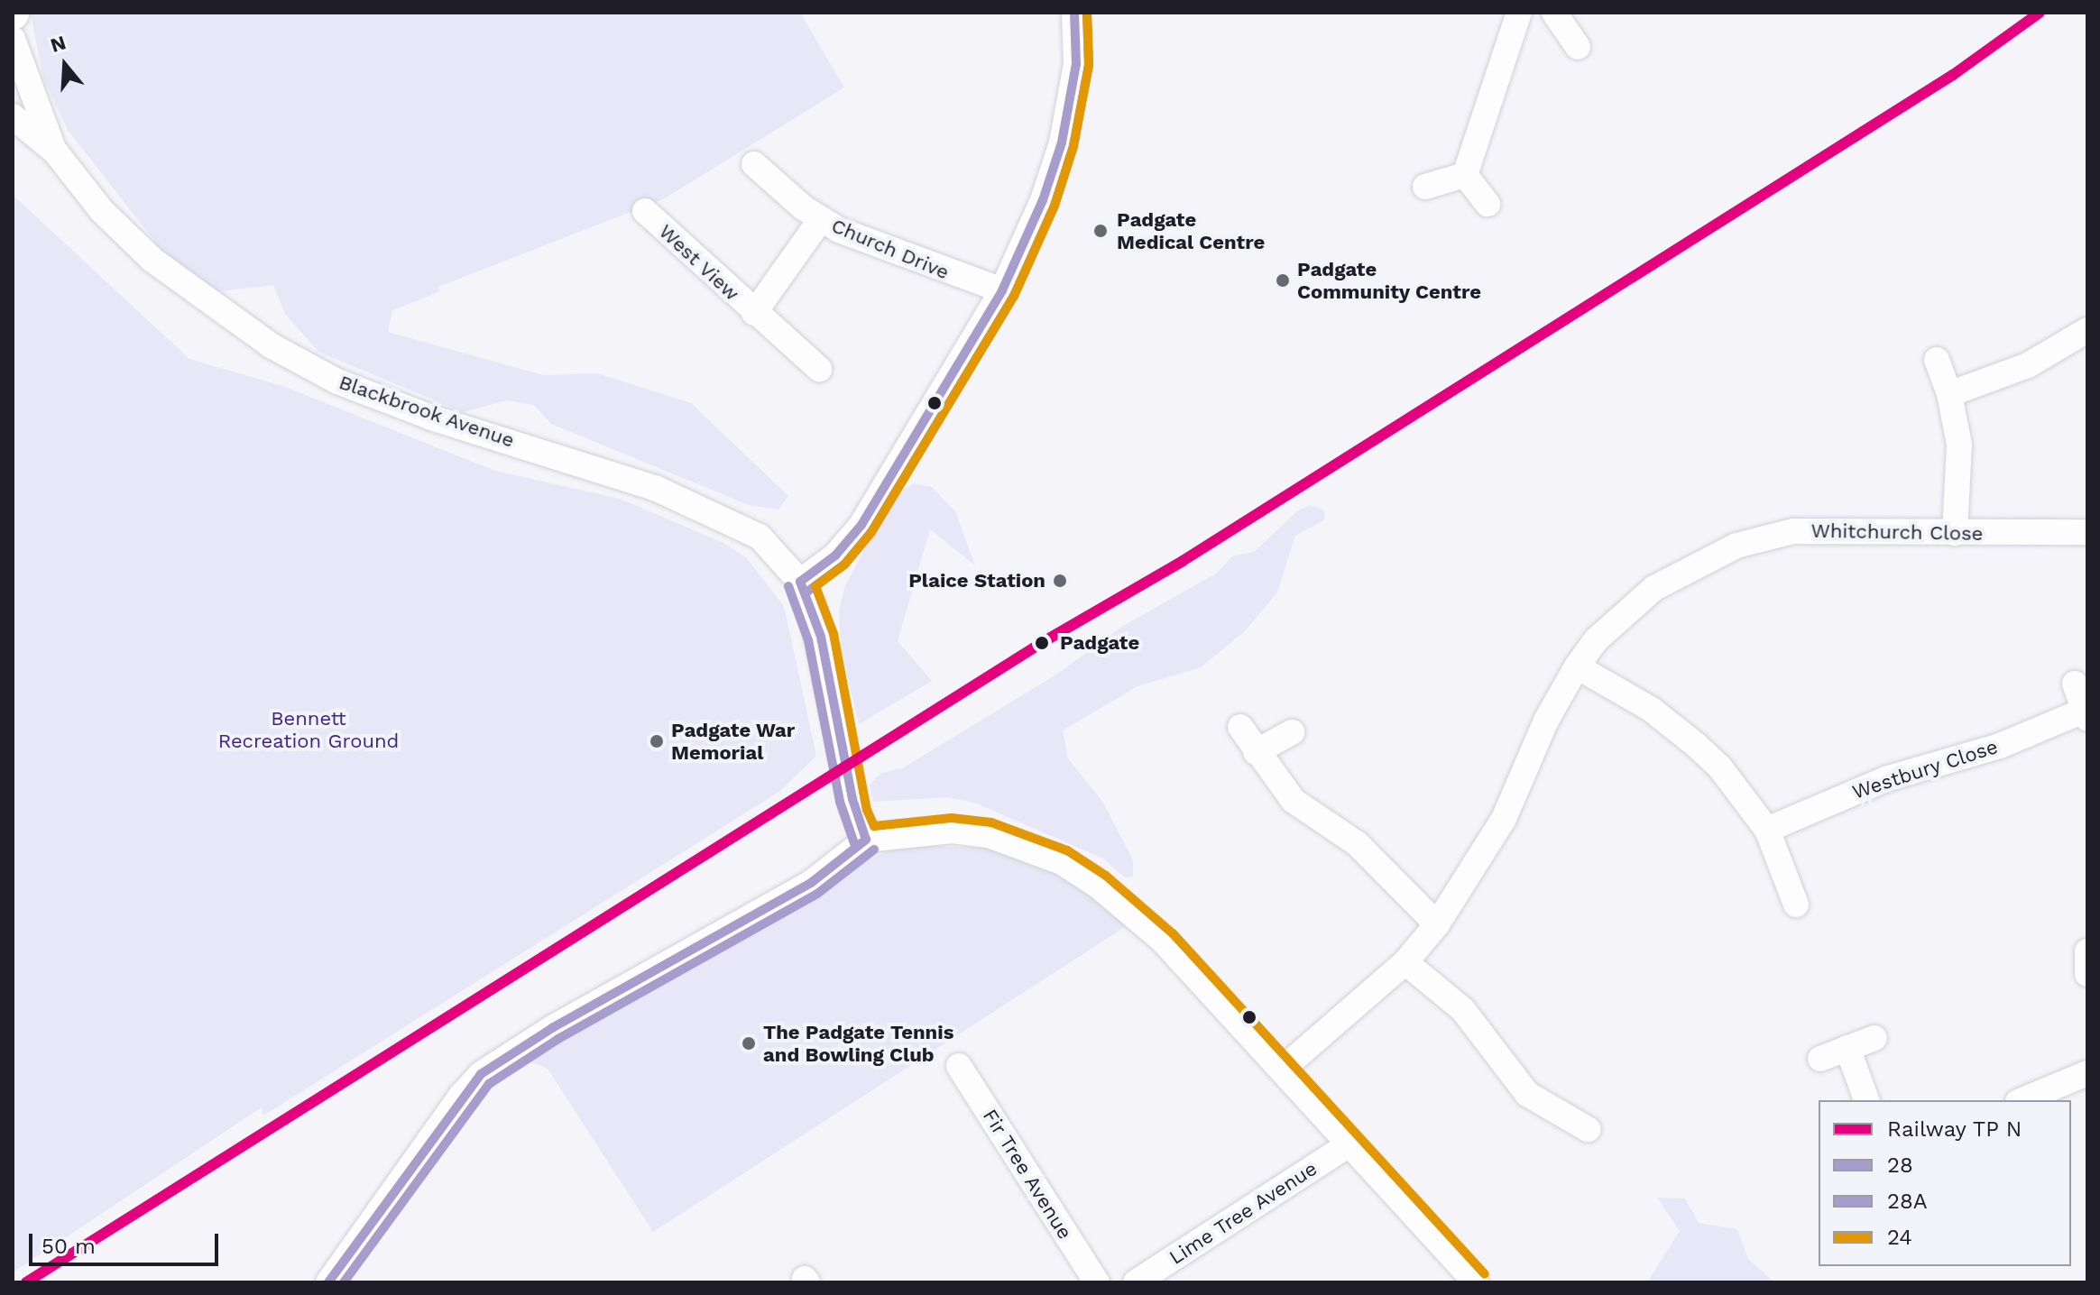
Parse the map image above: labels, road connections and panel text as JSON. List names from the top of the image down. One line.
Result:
{"streets":{"street":["Church Drive","West View","Blackbrook Avenue","Whitchurch Close","Westbury Close","Fir Tree Avenue","Lime Tree Avenue"]},"crossings":[["Church Drive","West View"]],"parks":["Bennett Recreation Ground"],"places":["Padgate Medical Centre","Padgate Community Centre","Plaice Station","Padgate","Padgate War Memorial","The Padgate Tennis and Bowling Club"],"lines":["transit line 28","transit line 28A","transit line 24"],"legend":["Railway TP N","28","28A","24"],"scale_bar":"50 m","north":"top"}
